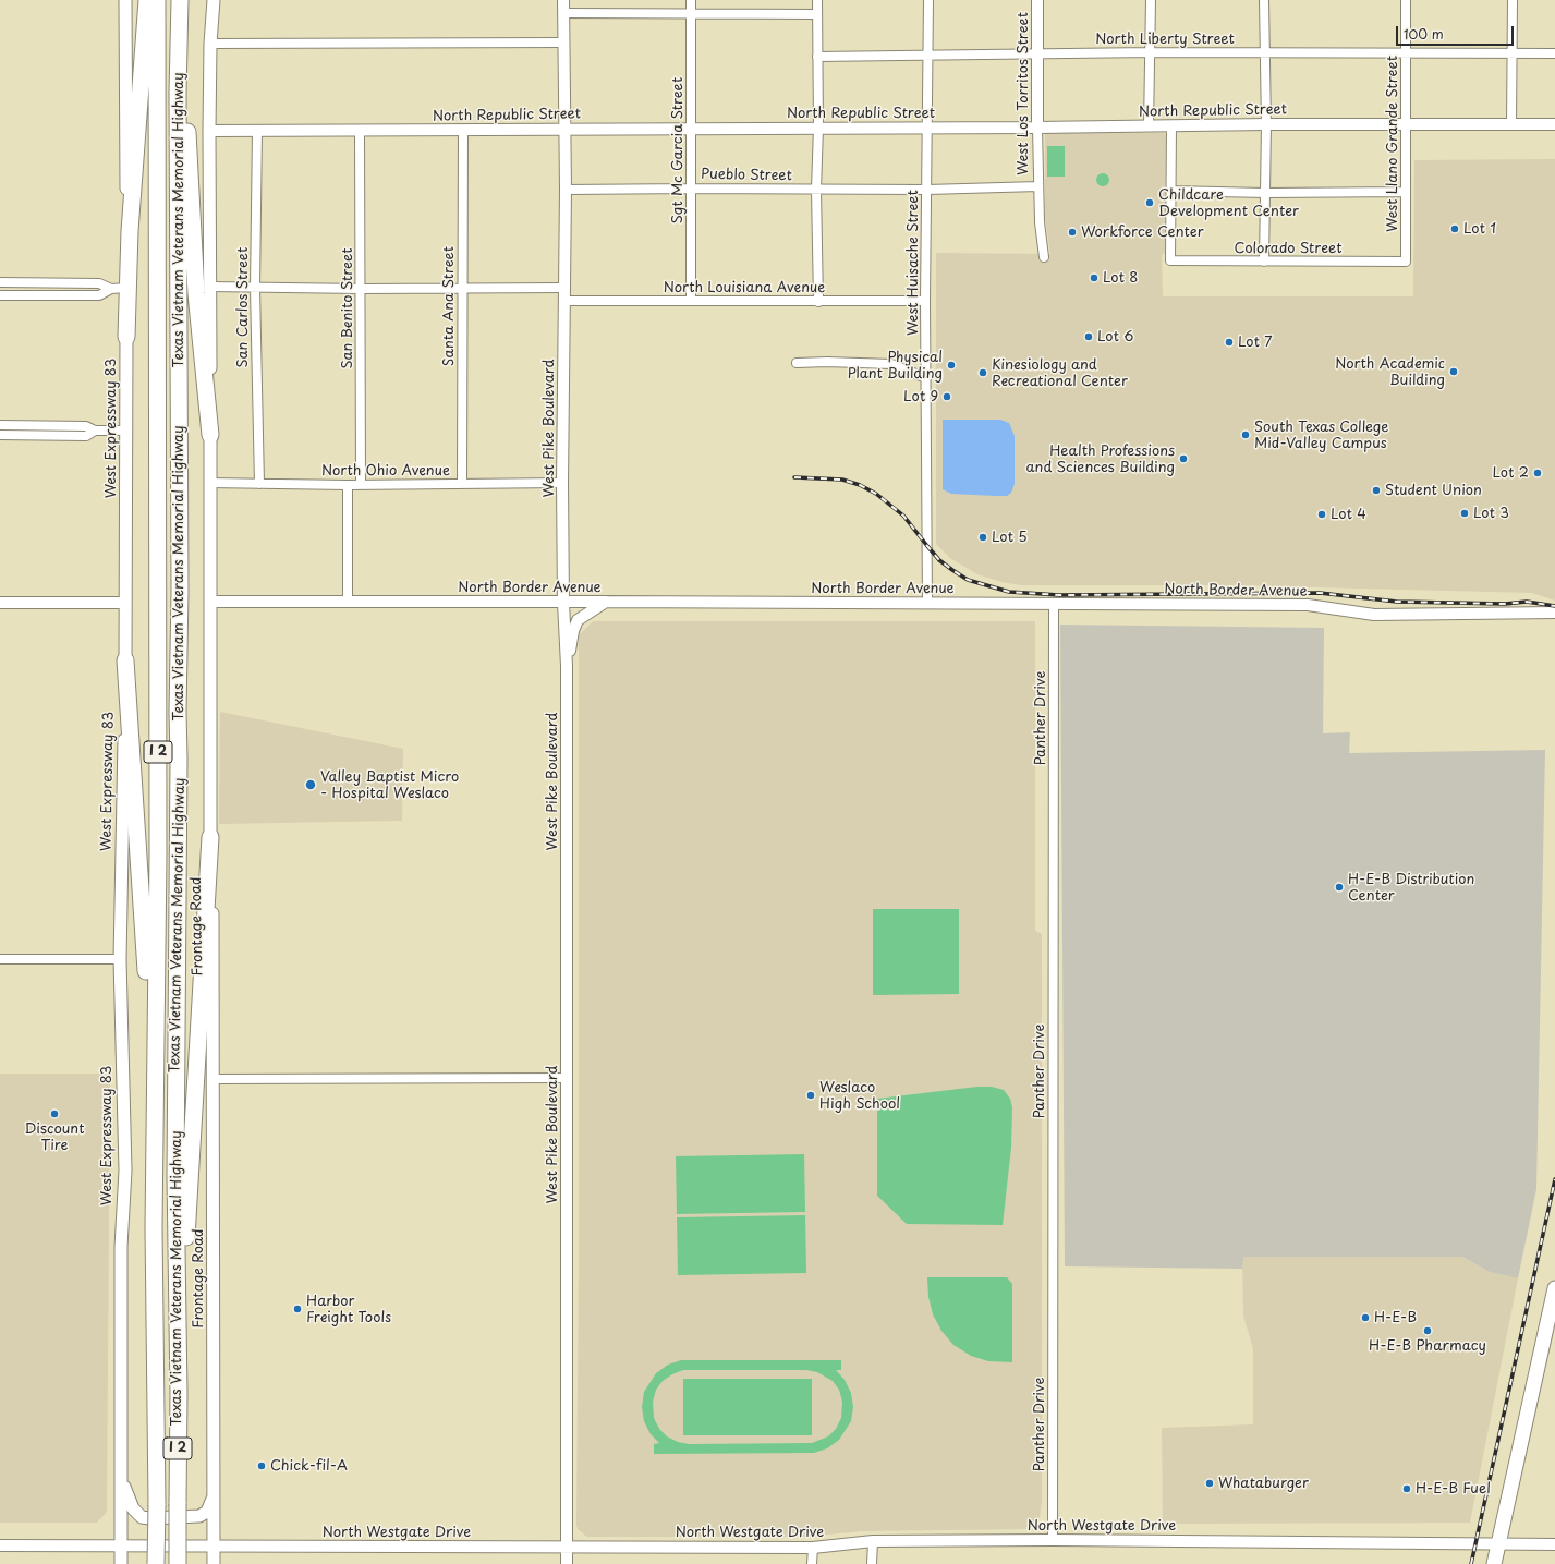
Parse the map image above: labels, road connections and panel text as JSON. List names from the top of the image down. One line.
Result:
{"streets":{"highway":["Texas Vietnam Veterans Memorial Highway","I 2"],"main road":["West Expressway 83","Frontage Road"],"street":["North Liberty Street","West Los Torritos Street","North Republic Street","West Llano Grande Street","Sgt Mc Garcia Street","Pueblo Street","Colorado Street","West Huisache Street","North Louisiana Avenue","Santa Ana Street","San Carlos Street","San Benito Street","West Pike Boulevard","North Ohio Avenue","North Border Avenue","Panther Drive","North Westgate Drive"]},"crossings":[["North Liberty Street","West Los Torritos Street"],["North Liberty Street","West Llano Grande Street"],["North Liberty Street","West Huisache Street"],["West Los Torritos Street","North Republic Street"],["West Los Torritos Street","Pueblo Street"],["North Republic Street","West Llano Grande Street"],["North Republic Street","Sgt Mc Garcia Street"],["North Republic Street","West Huisache Street"],["North Republic Street","Santa Ana Street"],["North Republic Street","San Carlos Street"],["North Republic Street","San Benito Street"],["North Republic Street","West Pike Boulevard"],["North Republic Street","Frontage Road"],["West Llano Grande Street","Colorado Street"],["Sgt Mc Garcia Street","Pueblo Street"],["Sgt Mc Garcia Street","North Louisiana Avenue"],["Pueblo Street","West Huisache Street"],["Pueblo Street","West Pike Boulevard"],["West Huisache Street","North Louisiana Avenue"],["West Huisache Street","North Border Avenue"],["North Louisiana Avenue","West Pike Boulevard"],["Santa Ana Street","North Ohio Avenue"],["San Carlos Street","North Ohio Avenue"],["San Benito Street","North Ohio Avenue"],["West Expressway 83","North Westgate Drive"],["West Pike Boulevard","North Ohio Avenue"],["West Pike Boulevard","North Border Avenue"],["West Pike Boulevard","North Westgate Drive"],["North Ohio Avenue","Frontage Road"],["North Border Avenue","Panther Drive"],["North Border Avenue","Frontage Road"],["Panther Drive","North Westgate Drive"],["Frontage Road","North Westgate Drive"]],"places":["Childcare Development Center","Lot 1","Workforce Center","Lot 8","Lot 6","Lot 7","Physical Plant Building","North Academic Building","Kinesiology and Recreational Center","Lot 9","South Texas College Mid-Valley Campus","Health Professions and Sciences Building","Lot 2","Student Union","Lot 3","Lot 4","Lot 5","Valley Baptist Micro - Hospital Weslaco","H-E-B Distribution Center","Weslaco High School","Discount Tire","Harbor Freight Tools","H-E-B","H-E-B Pharmacy","Chick-fil-A","Whataburger","H-E-B Fuel"],"scale_bar":"100 m"}
